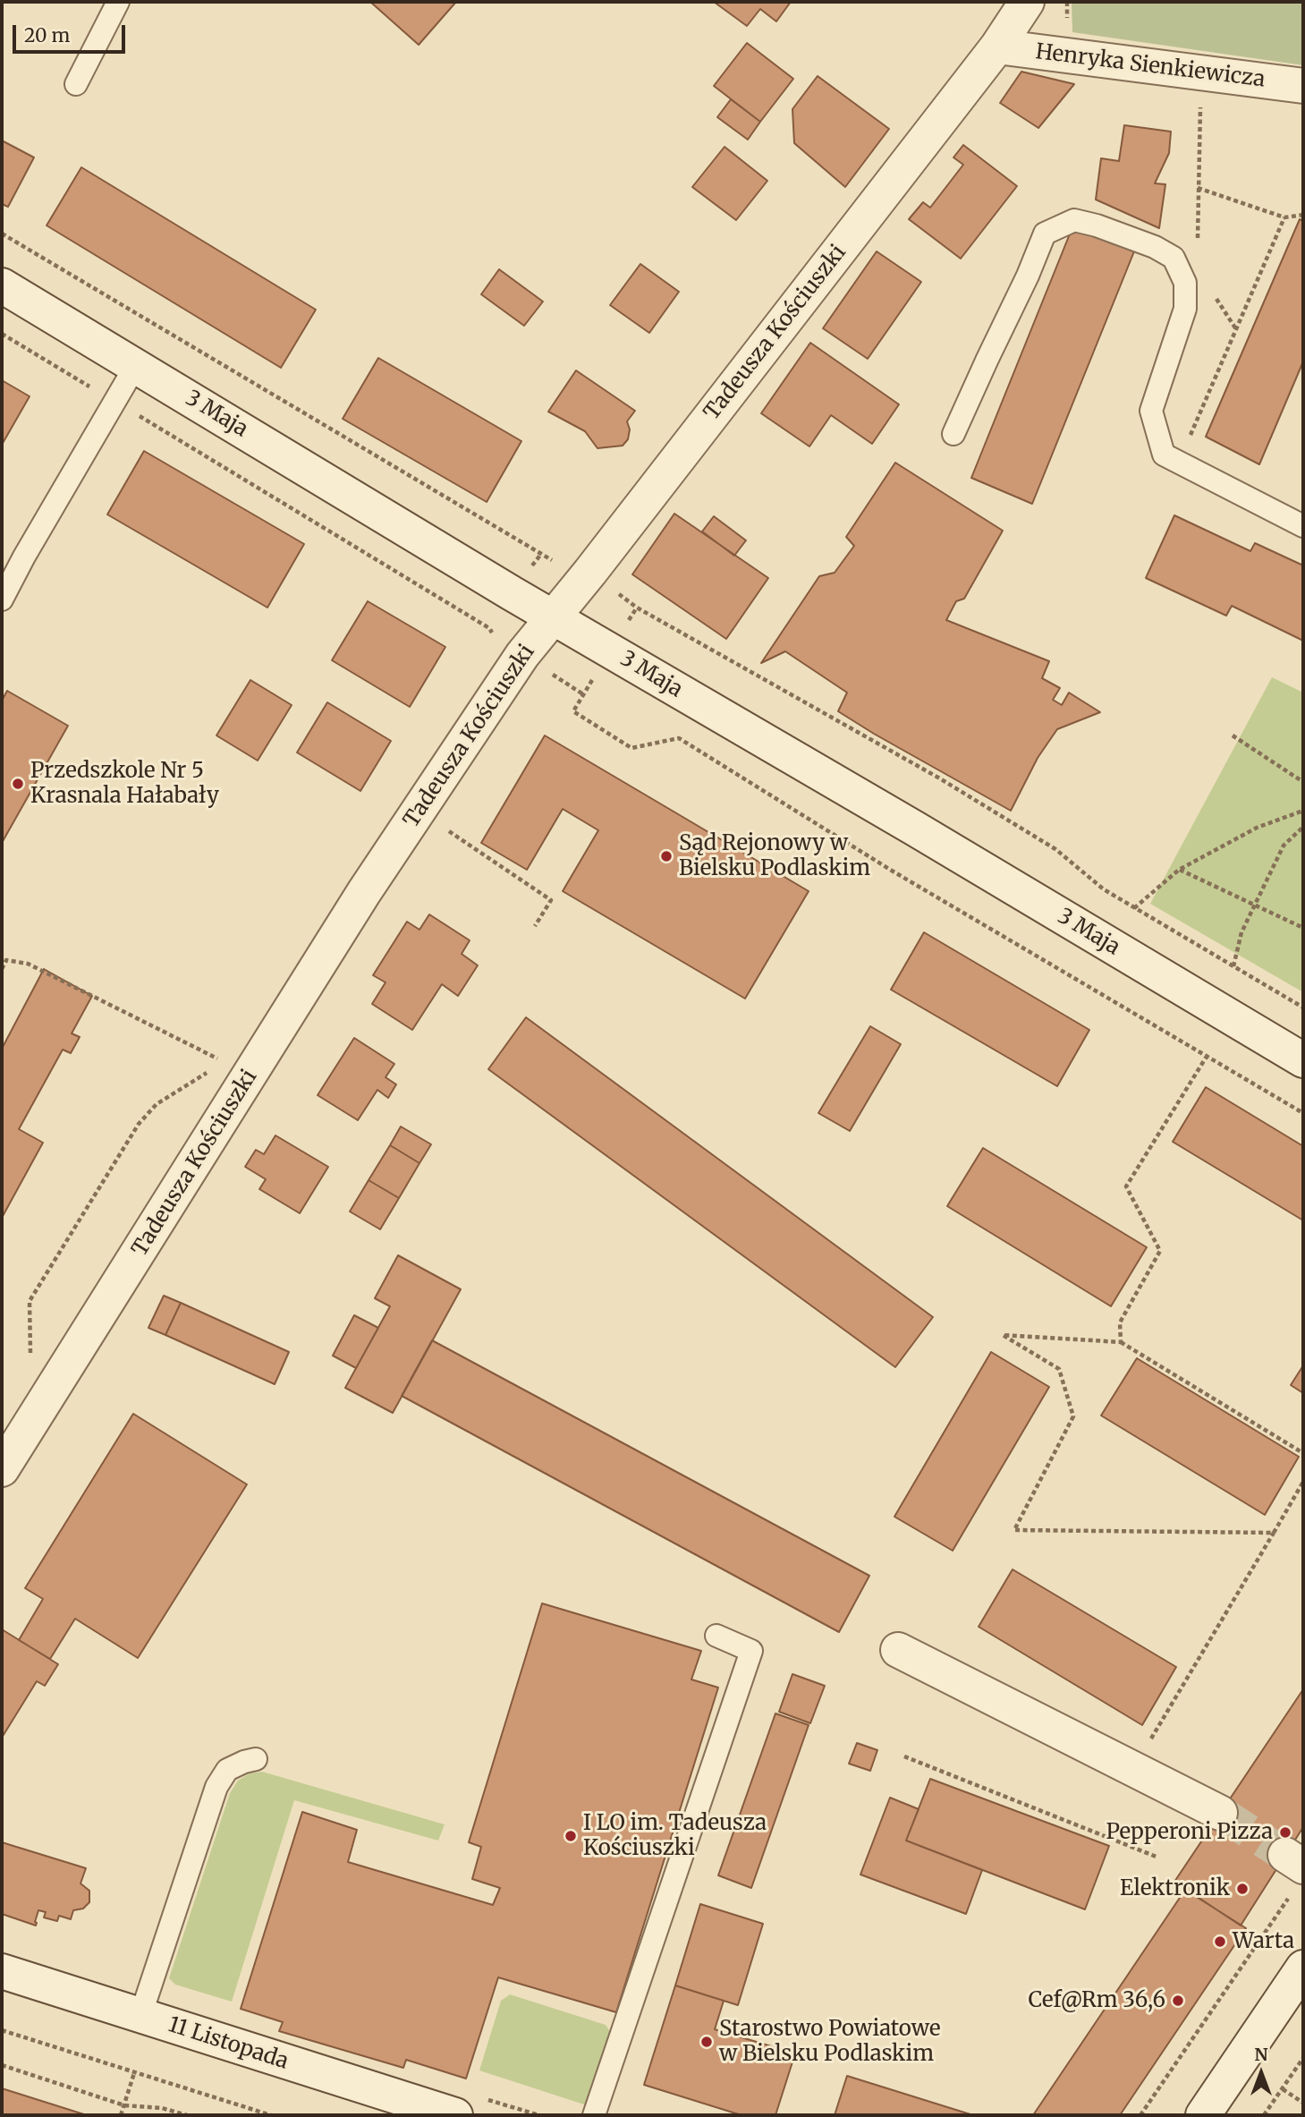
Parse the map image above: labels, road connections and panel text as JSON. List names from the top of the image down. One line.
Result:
{"streets":{"street":["Henryka Sienkiewicza","Tadeusza Kościuszki","3 Maja","11 Listopada"]},"crossings":[["Henryka Sienkiewicza","Tadeusza Kościuszki"],["Tadeusza Kościuszki","3 Maja"]],"places":["Przedszkole Nr 5 Krasnala Hałabały","Sąd Rejonowy w Bielsku Podlaskim","Pepperoni Pizza","I LO im. Tadeusza Kościuszki","Elektronik","Warta","Cef@Rm 36,6","Starostwo Powiatowe w Bielsku Podlaskim"],"scale_bar":"20 m","north":"top"}
